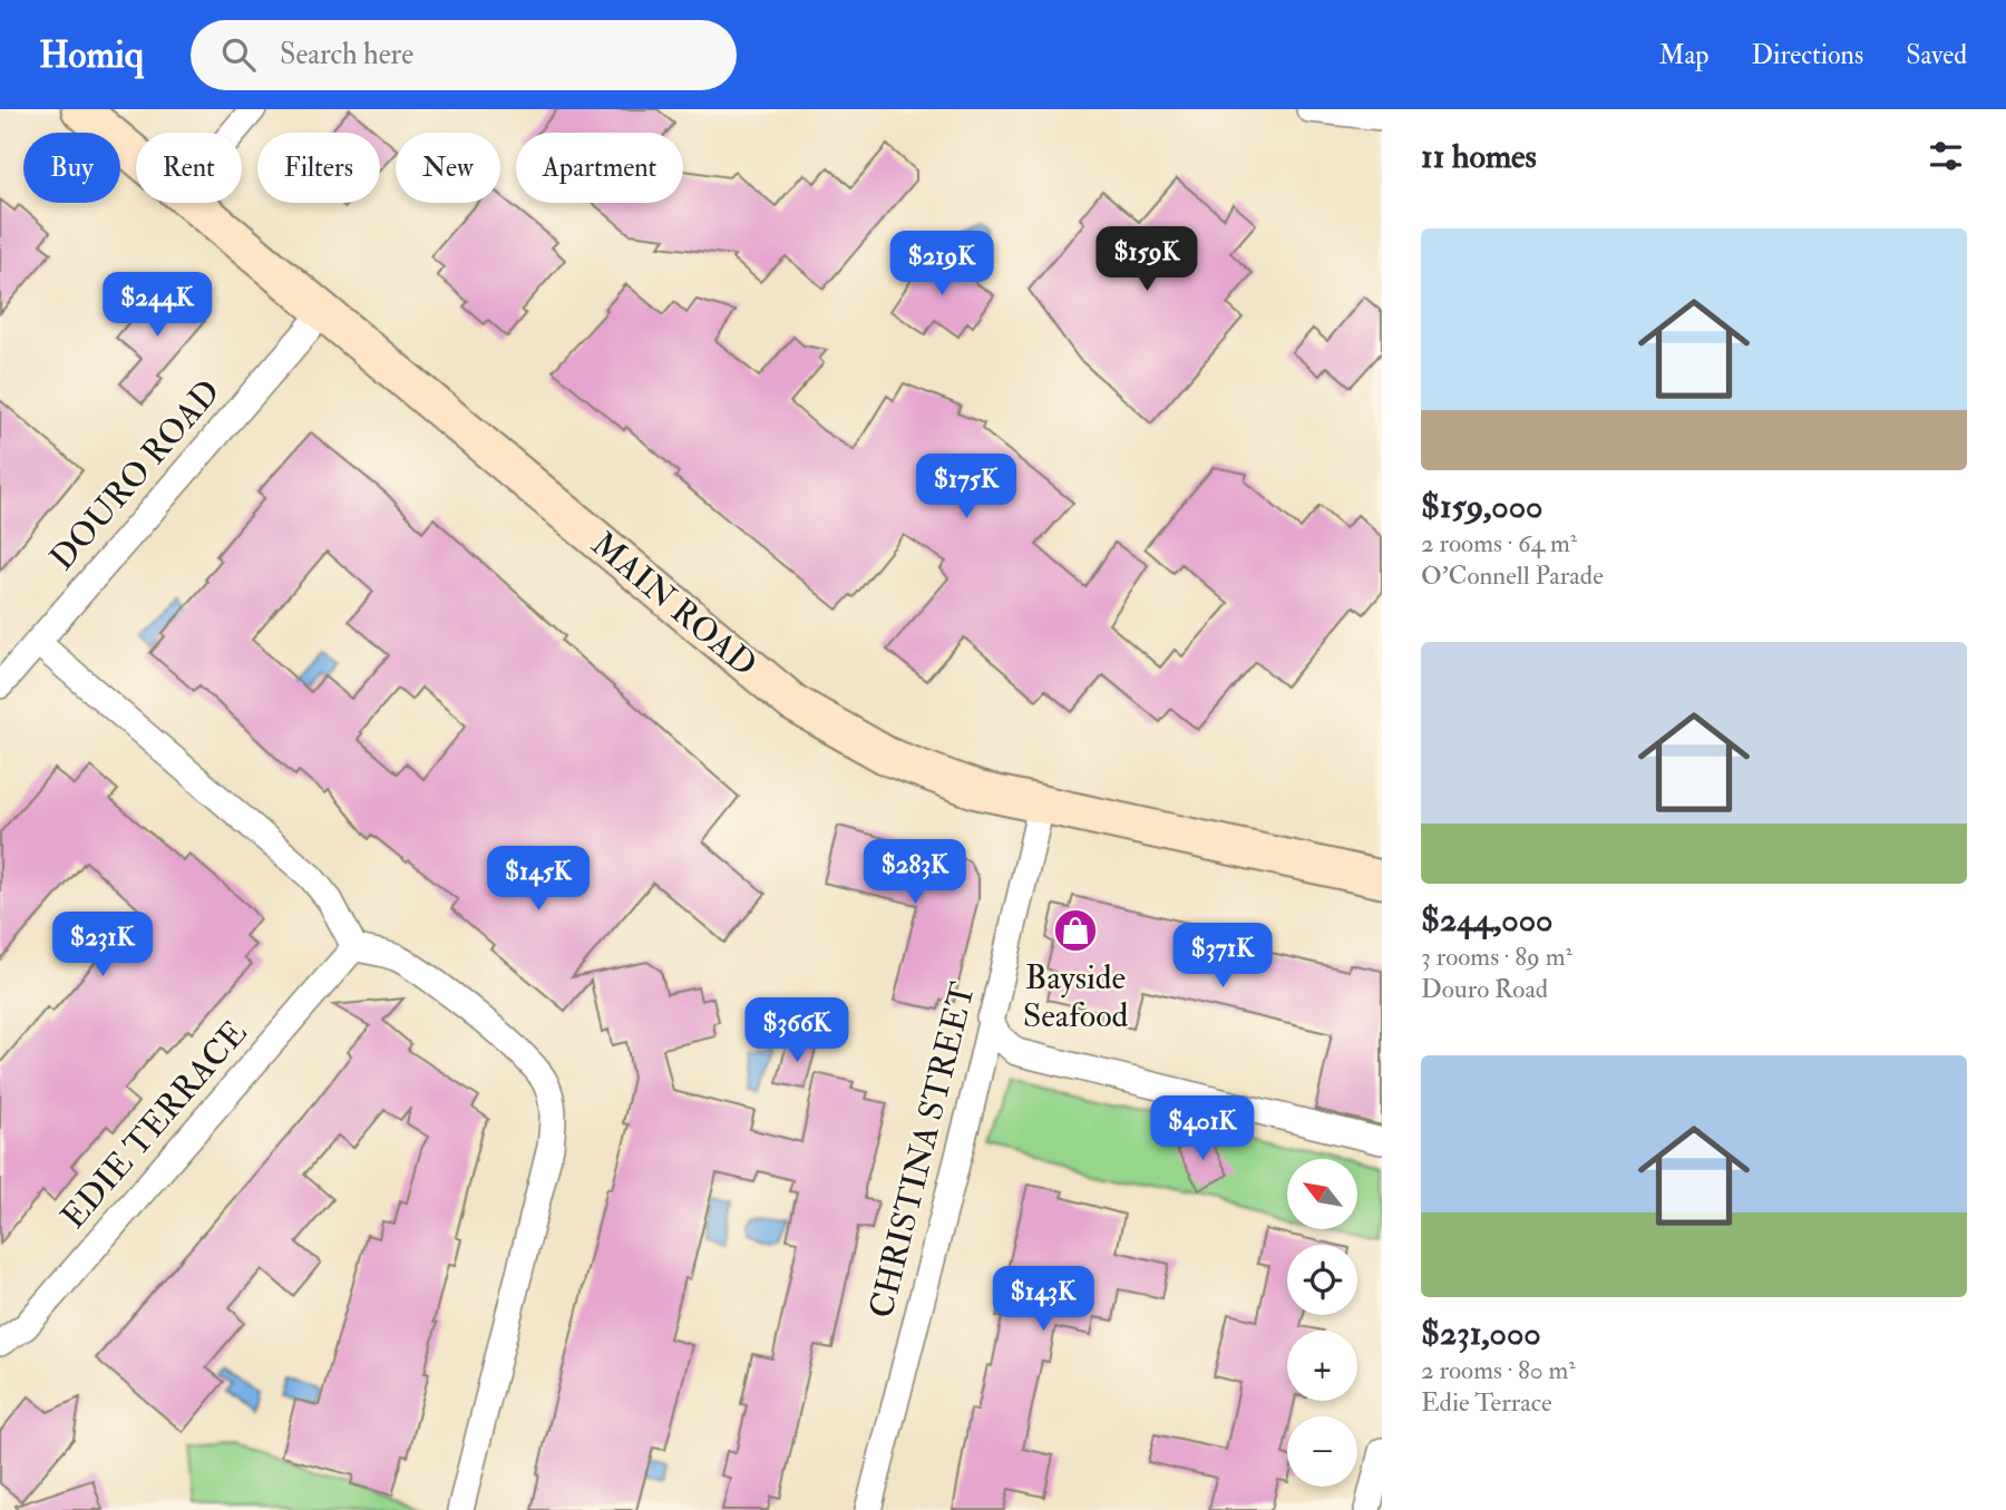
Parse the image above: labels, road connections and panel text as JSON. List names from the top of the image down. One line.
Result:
{"streets":{"main road":["MAIN ROAD"],"street":["DOURO ROAD","EDIE TERRACE","CHRISTINA STREET"]},"crossings":[["DOURO ROAD","MAIN ROAD"],["MAIN ROAD","CHRISTINA STREET"]],"places":{"shop":["Bayside Seafood"]},"north":"top left","page":{"header":"Homiq","search":"Search here","nav":["Map","Directions","Saved"],"heading":"11 homes","chip":["Buy","Rent","Filters","New","Apartment"],"list":[{"name":"$159,000","note":"2 rooms · 64 m² · O'Connell Parade"},{"name":"$244,000","note":"3 rooms · 89 m² · Douro Road"},{"name":"$231,000","note":"2 rooms · 80 m² · Edie Terrace"}],"price":["$159K","$219K","$244K","$175K","$283K","$145K","$231K","$371K","$366K","$401K","$143K"],"map_buttons":["+","−"]}}
